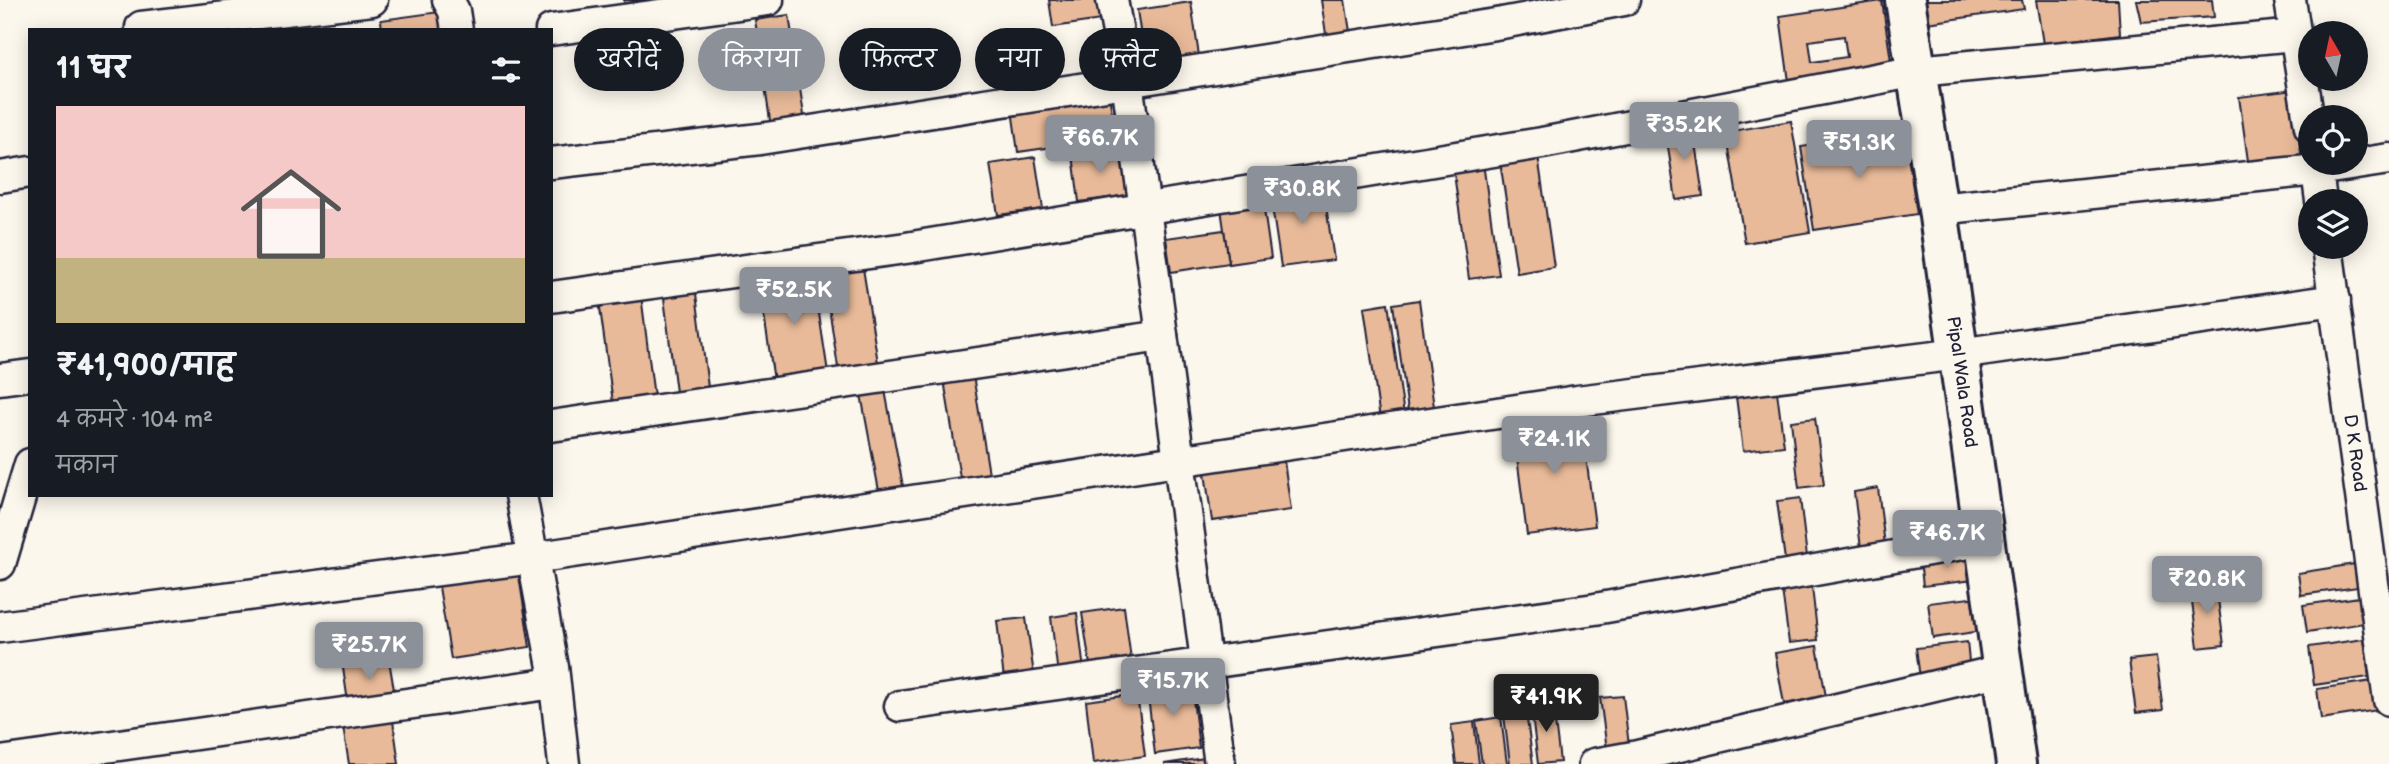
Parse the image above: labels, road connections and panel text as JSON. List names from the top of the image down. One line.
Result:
{"streets":{"street":["Pipal Wala Road","D K Road"]},"north":"top","page":{"chip":["खरीदें","किराया","फ़िल्टर","नया","फ़्लैट"],"heading":"11 घर","price":["₹35.2K","₹66.7K","₹51.3K","₹30.8K","₹52.5K","₹24.1K","₹46.7K","₹20.8K","₹25.7K","₹15.7K","₹41.9K"],"list":[{"name":"₹41,900/माह","note":"4 कमरे · 104 m² · मकान"}]}}
